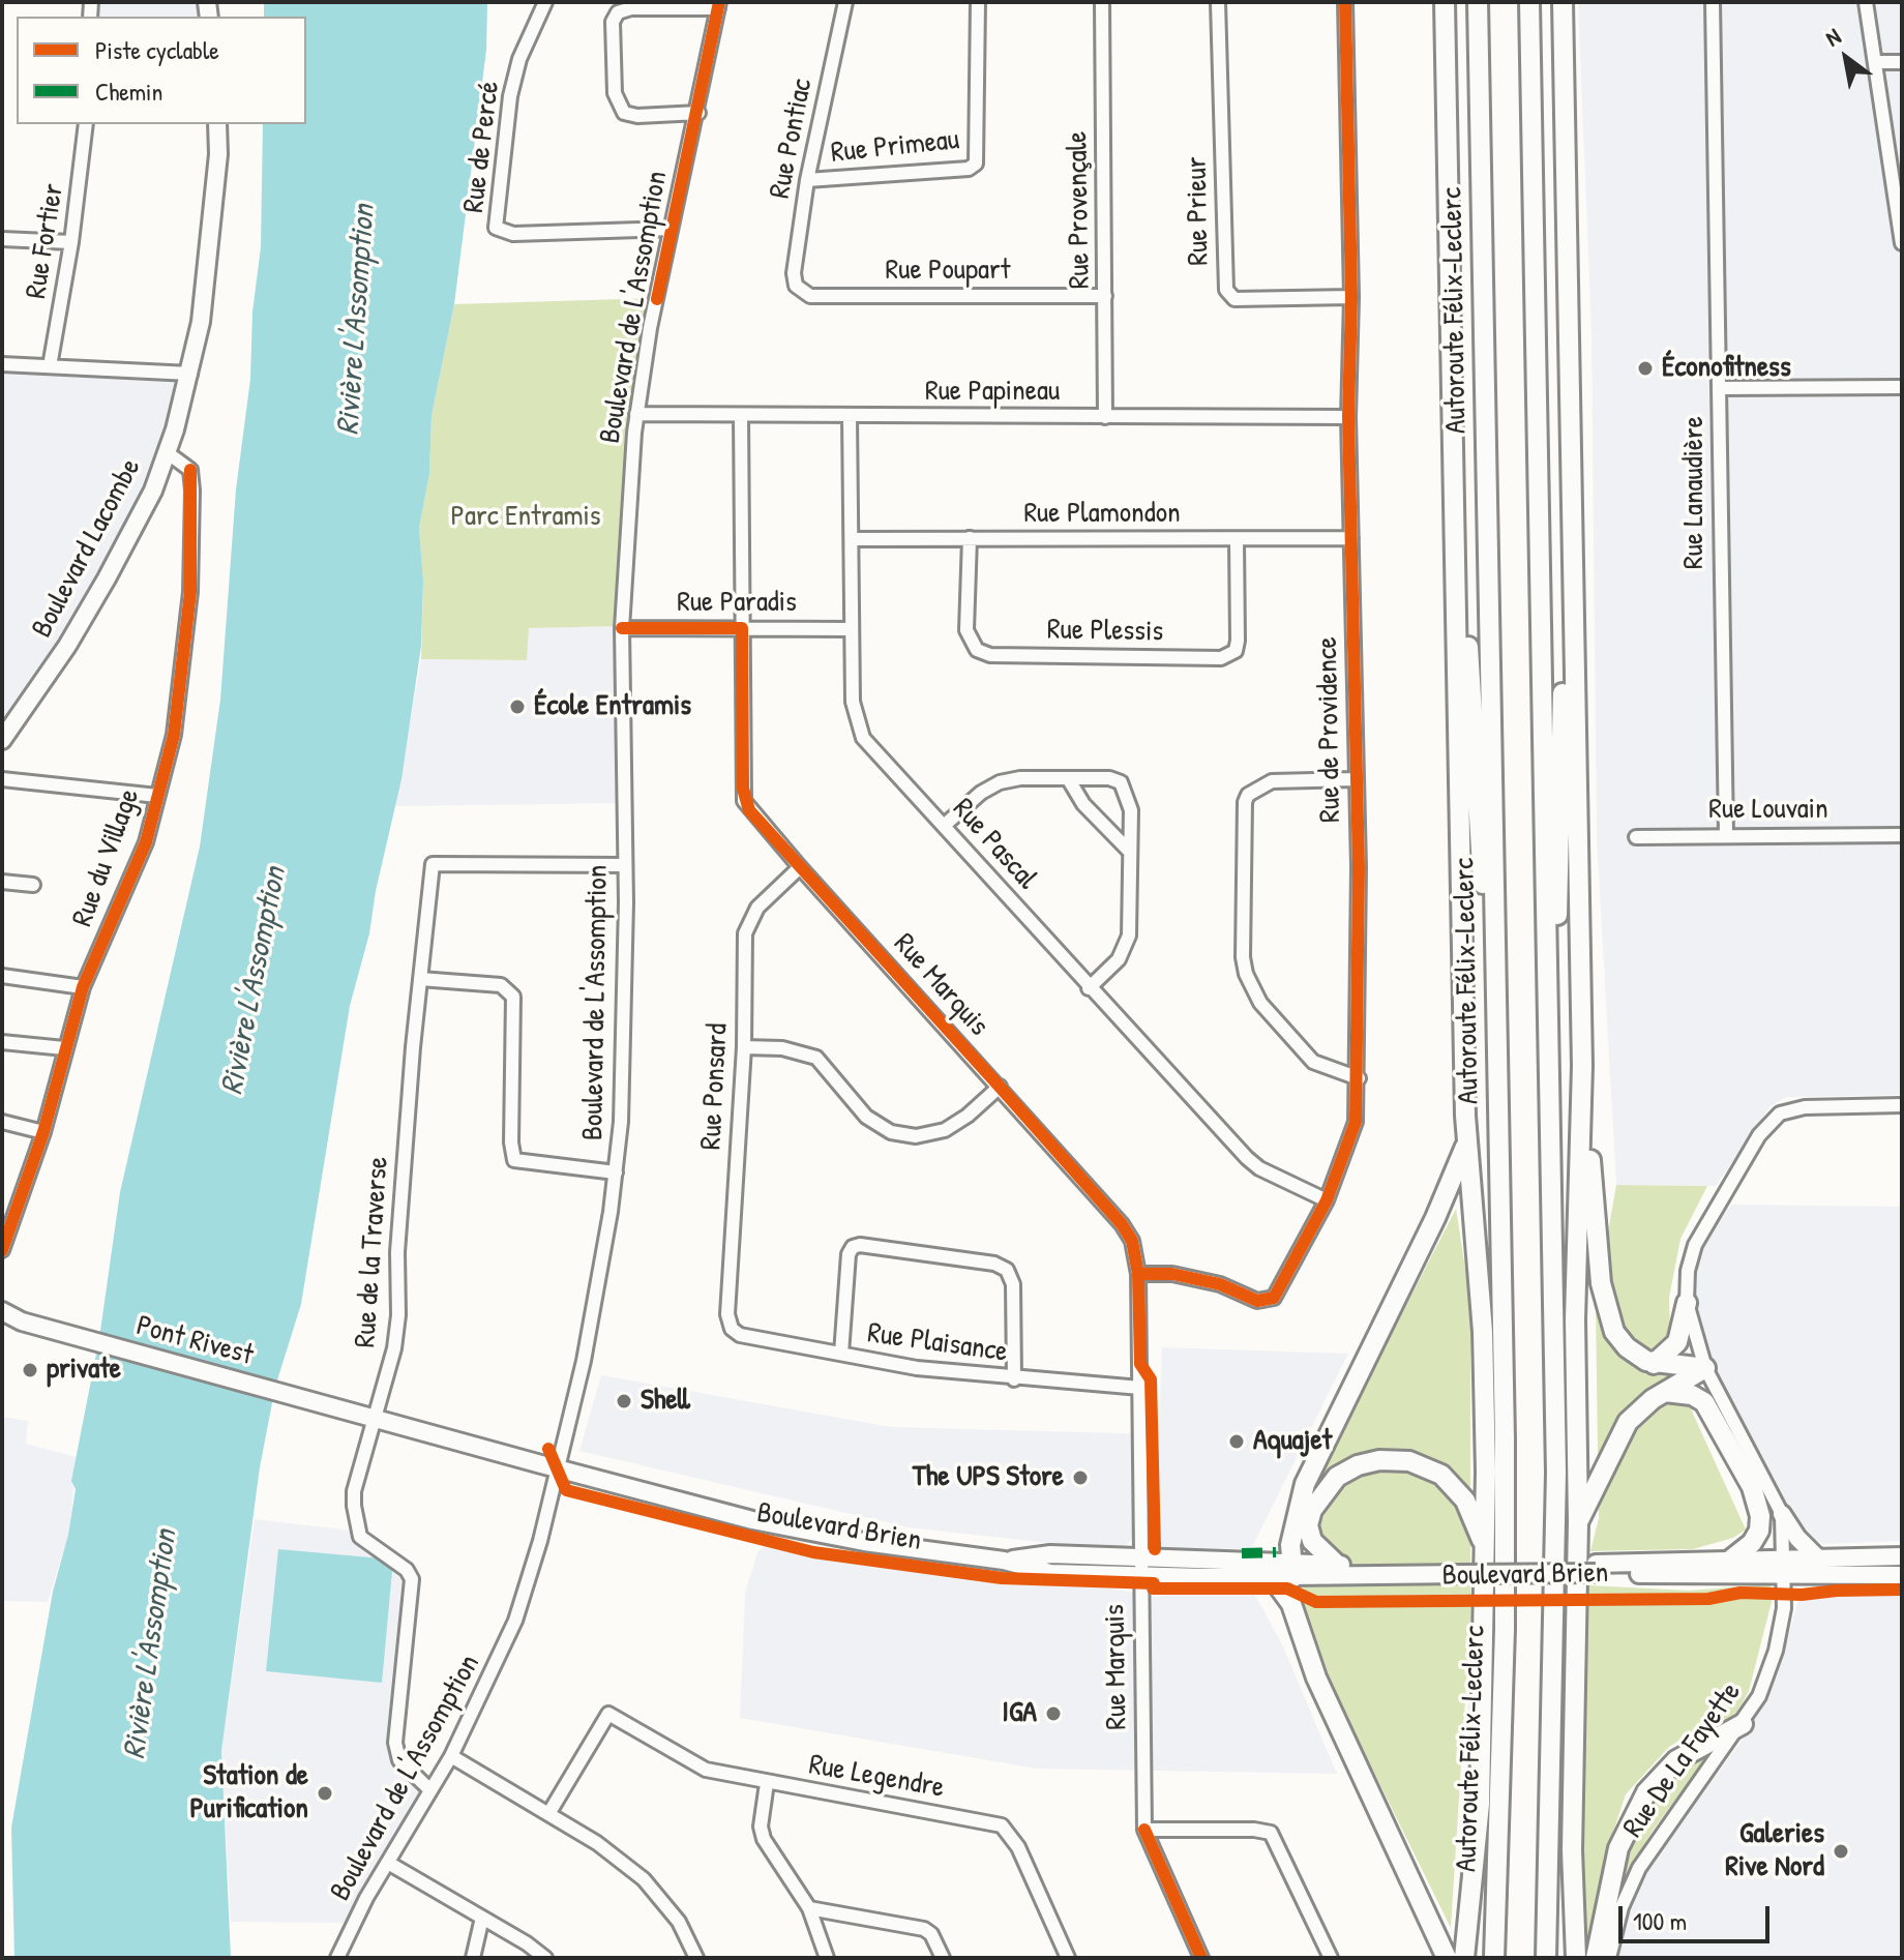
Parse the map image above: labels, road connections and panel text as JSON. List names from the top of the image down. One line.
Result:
{"streets":{"highway":["Autoroute Félix-Leclerc"],"main road":["Boulevard Lacombe","Pont Rivest","Boulevard Brien"],"street":["Rue Pontiac","Rue de Percé","Rue Primeau","Rue Provençale","Rue Prieur","Rue Fortier","Rue Poupart","Boulevard de L'Assomption","Rue Papineau","Rue Lanaudière","Rue Plamondon","Rue Paradis","Rue Plessis","Rue de Providence","Rue Louvain","Rue Pascal","Rue du Village","Rue Marquis","Rue Ponsard","Rue de la Traverse","Rue Plaisance","Rue De La Fayette","Rue Legendre"]},"crossings":[["Rue Pontiac","Rue Primeau"],["Rue Pontiac","Rue Poupart"],["Rue de Percé","Boulevard de L'Assomption"],["Rue Provençale","Rue Poupart"],["Rue Provençale","Rue Papineau"],["Rue Prieur","Rue de Providence"],["Boulevard de L'Assomption","Rue Papineau"],["Boulevard de L'Assomption","Rue Paradis"],["Boulevard de L'Assomption","Rue de la Traverse"],["Boulevard de L'Assomption","Boulevard Brien"],["Rue Papineau","Rue de Providence"],["Rue Papineau","Rue Pascal"],["Rue Papineau","Rue Marquis"],["Rue Lanaudière","Rue Louvain"],["Rue Plamondon","Rue Plessis"],["Rue Plamondon","Rue de Providence"],["Rue Plamondon","Rue Pascal"],["Boulevard Lacombe","Rue du Village"],["Rue Paradis","Rue Pascal"],["Rue Paradis","Rue Marquis"],["Rue de Providence","Rue Pascal"],["Rue de Providence","Rue Marquis"],["Rue Marquis","Rue Ponsard"],["Rue Marquis","Rue Plaisance"],["Rue Marquis","Boulevard Brien"],["Rue Ponsard","Rue Plaisance"],["Rue de la Traverse","Boulevard Brien"],["Pont Rivest","Boulevard Brien"],["Boulevard Brien","Rue De La Fayette"]],"water":["Rivière L'Assomption"],"parks":["Parc Entramis"],"places":["Éconofitness","École Entramis","private","Shell","Aquajet","The UPS Store","IGA","Station de Purification","Galeries Rive Nord"],"legend":["Piste cyclable","Chemin"],"scale_bar":"100 m","north":"top left"}
